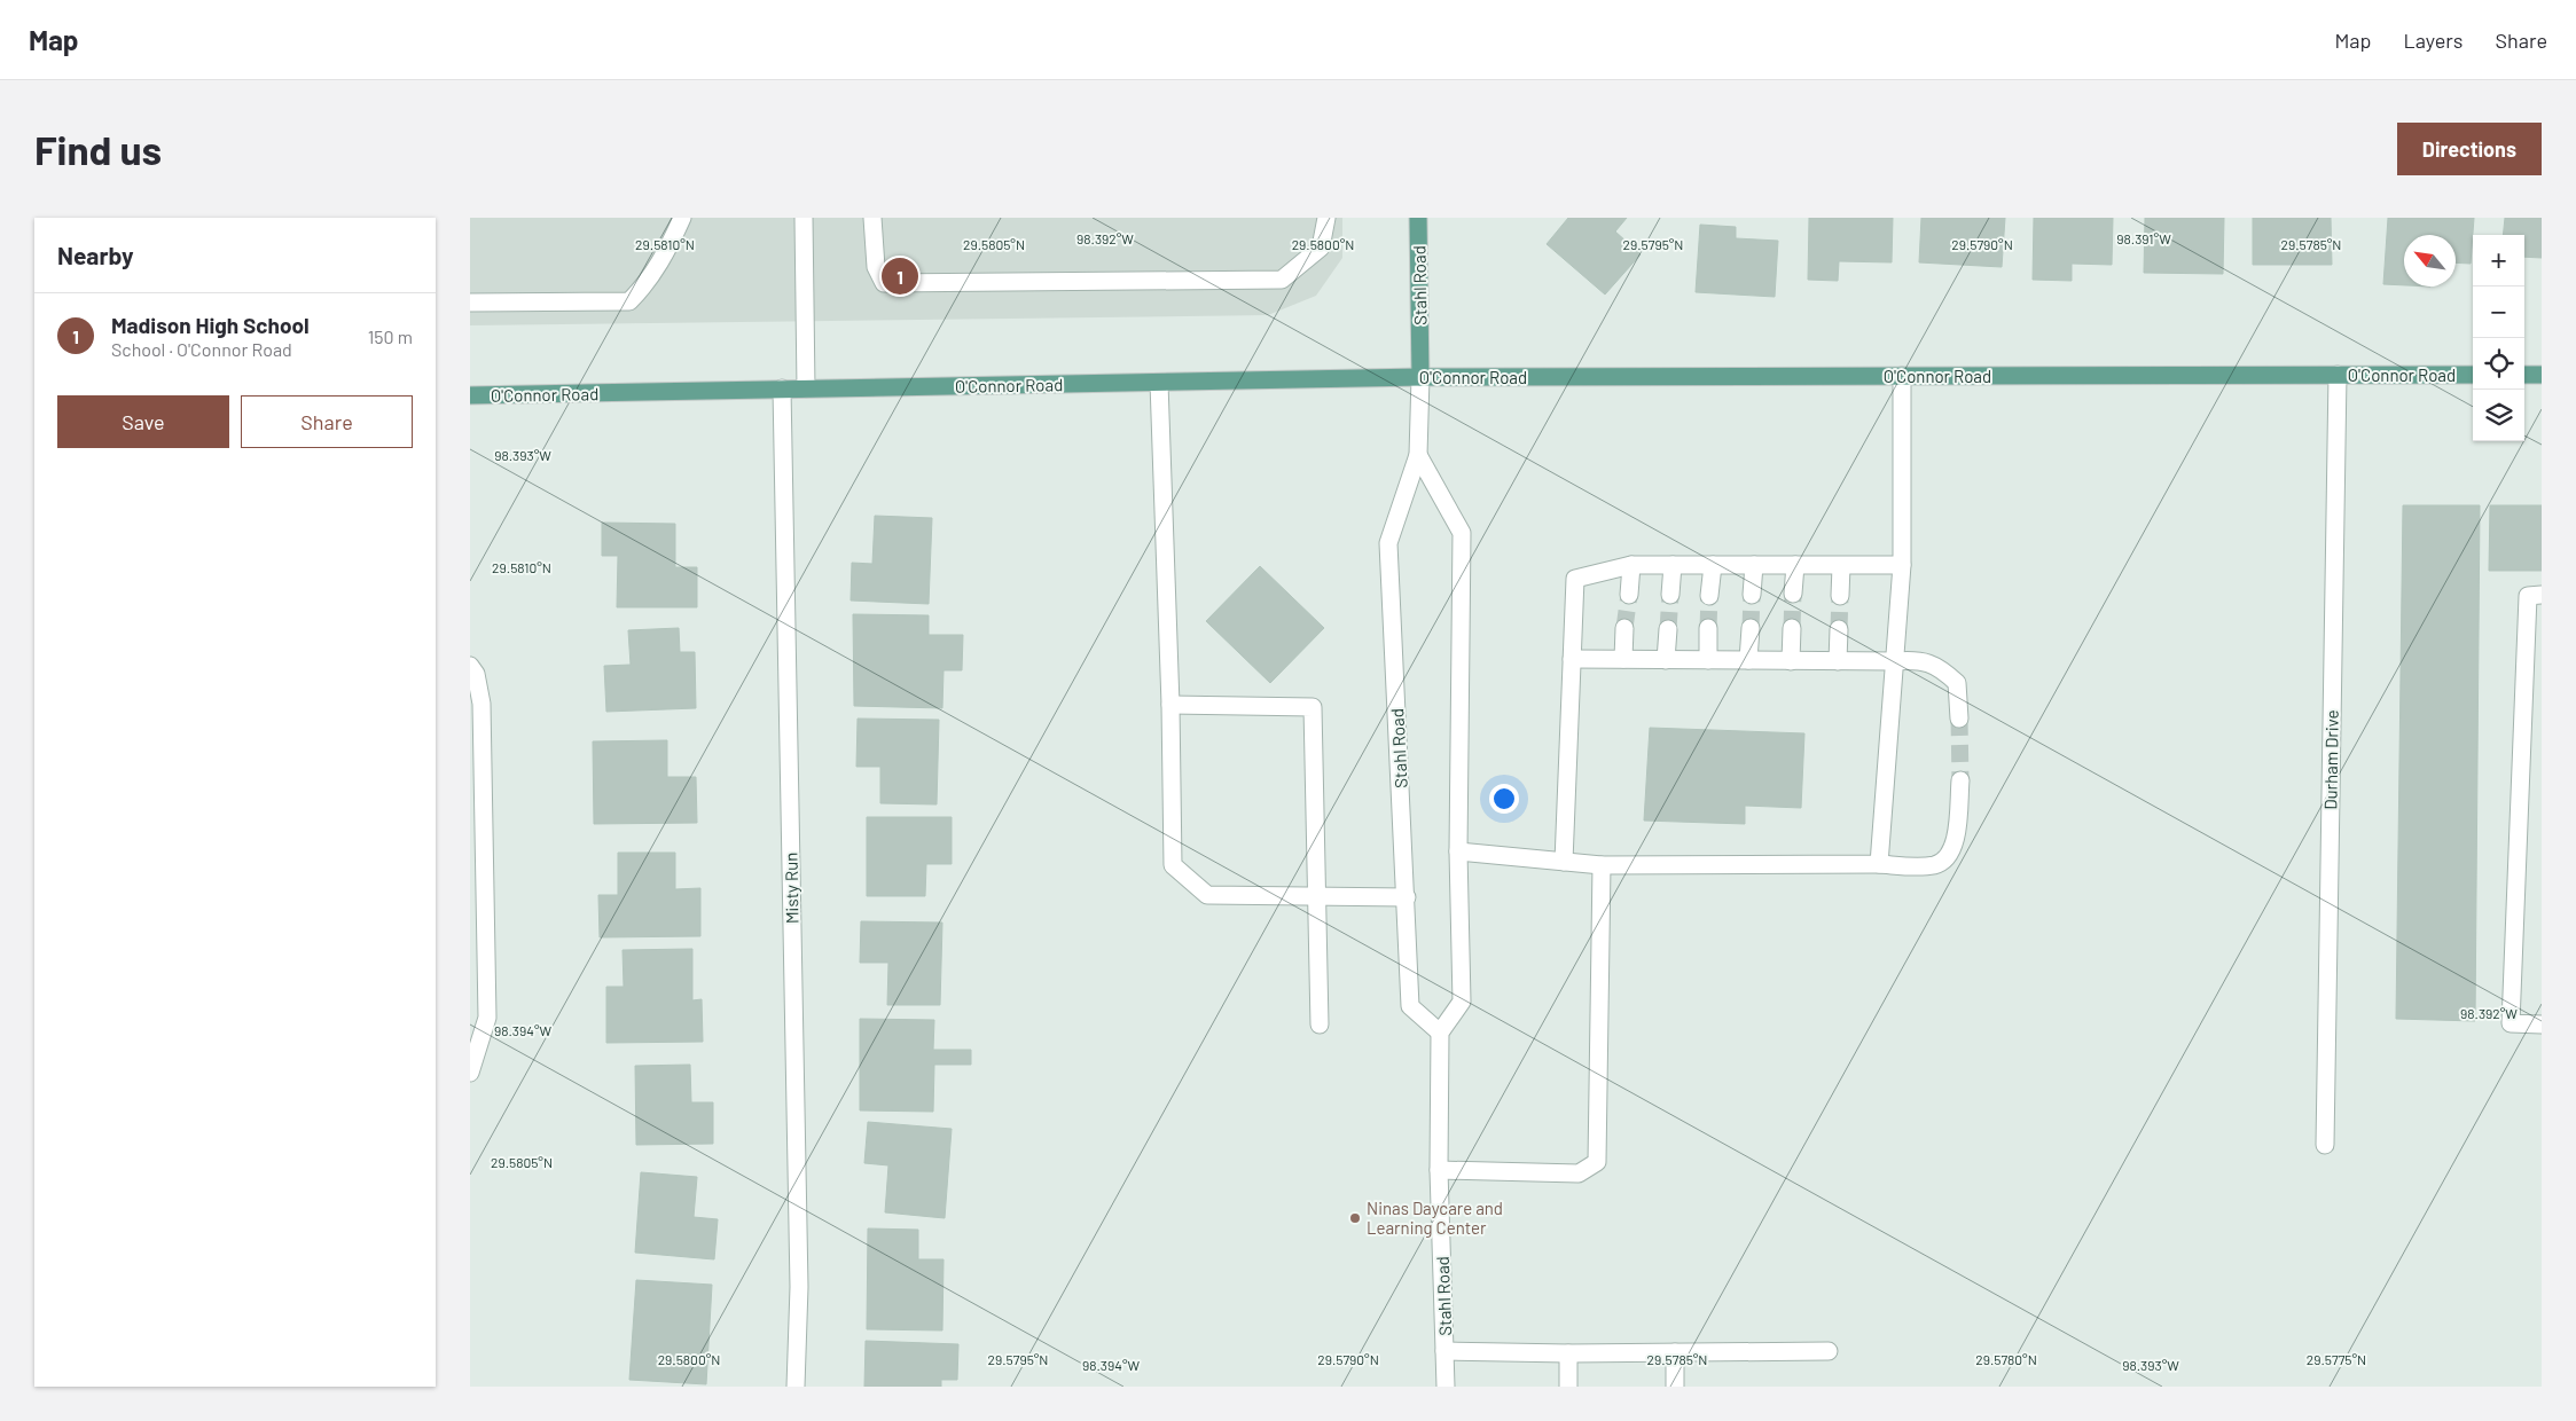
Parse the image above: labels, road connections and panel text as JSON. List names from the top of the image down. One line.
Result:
{"streets":{"main road":["Stahl Road","O'Connor Road"],"street":["Durham Drive","Misty Run"]},"crossings":[["Stahl Road","O'Connor Road"],["O'Connor Road","Durham Drive"],["O'Connor Road","Misty Run"]],"places":["Ninas Daycare and Learning Center"],"north":"top left","page":{"header":"Map","nav":["Map","Layers","Share"],"buttons":["Directions",["Save","Share"]],"title":"Find us","heading":"Nearby","map_buttons":["+","−"],"pins":"1","list":[{"mark":"1","name":"Madison High School","note":"School · O'Connor Road","value":"150 m"}]},"coordinates":["98.392°W","98.391°W","29.5790°N","29.5810°N","29.5805°N","29.5800°N","29.5795°N","29.5785°N","98.393°W","98.394°W","29.5780°N","29.5775°N"]}
